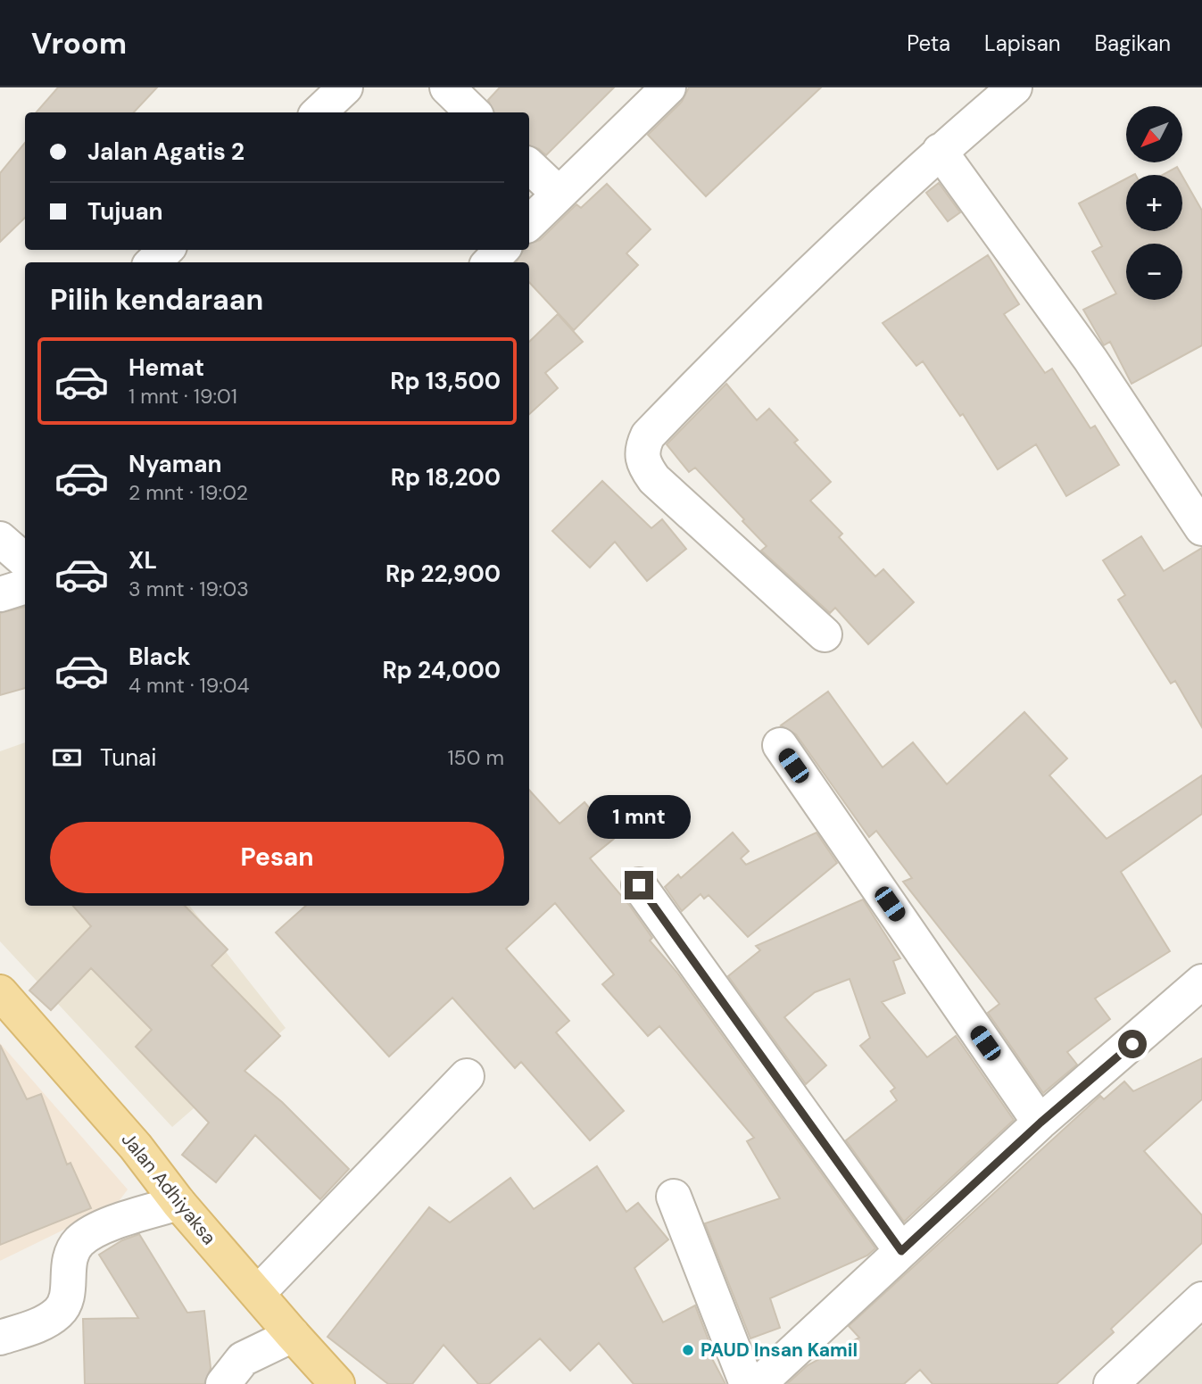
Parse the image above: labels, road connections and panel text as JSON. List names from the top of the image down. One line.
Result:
{"streets":{"main road":["Jalan Adhiyaksa"]},"places":["PAUD Insan Kamil"],"north":"bottom left","page":{"header":"Vroom","nav":["Peta","Lapisan","Bagikan"],"map_buttons":["+","−"],"banner":["Jalan Agatis 2","Tujuan"],"heading":"Pilih kendaraan","list":[{"name":"Hemat","note":"1 mnt · 19:01","value":"Rp 13,500"},{"name":"Nyaman","note":"2 mnt · 19:02","value":"Rp 18,200"},{"name":"XL","note":"3 mnt · 19:03","value":"Rp 22,900"},{"name":"Black","note":"4 mnt · 19:04","value":"Rp 24,000"}],"pay":["Tunai","150 m"],"bubble":"1 mnt","buttons":"Pesan"}}
